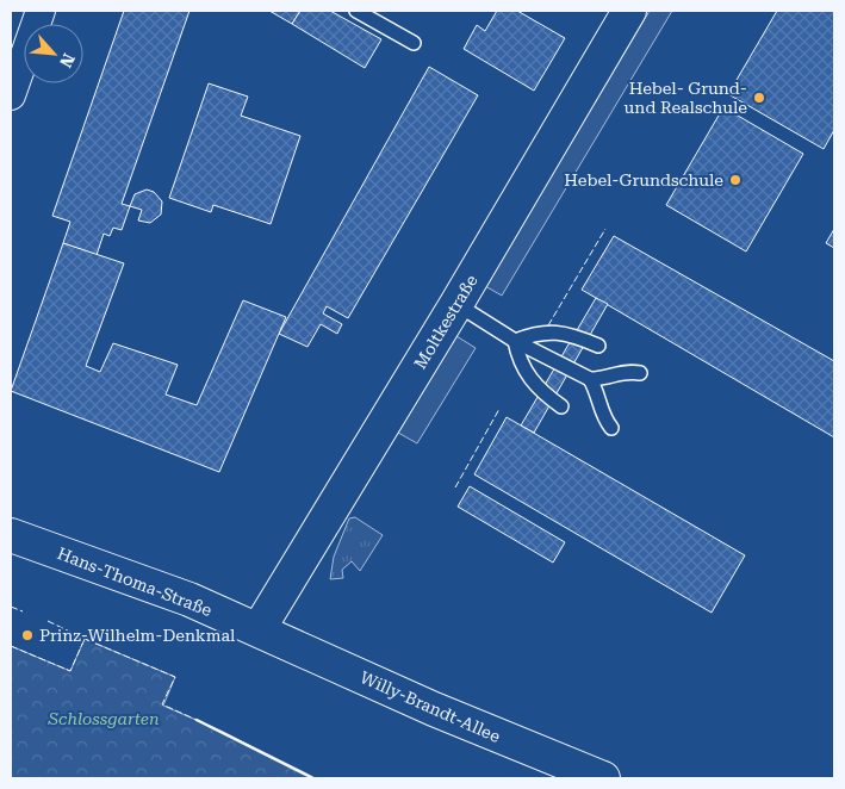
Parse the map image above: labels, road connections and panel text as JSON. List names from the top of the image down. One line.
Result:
{"streets":{"main road":["Moltkestraße","Hans-Thoma-Straße","Willy-Brandt-Allee"]},"crossings":[["Moltkestraße","Hans-Thoma-Straße"],["Moltkestraße","Willy-Brandt-Allee"],["Hans-Thoma-Straße","Willy-Brandt-Allee"]],"parks":["Schlossgarten"],"places":["Hebel- Grund- und Realschule","Hebel-Grundschule","Prinz-Wilhelm-Denkmal"],"north":"bottom right"}
